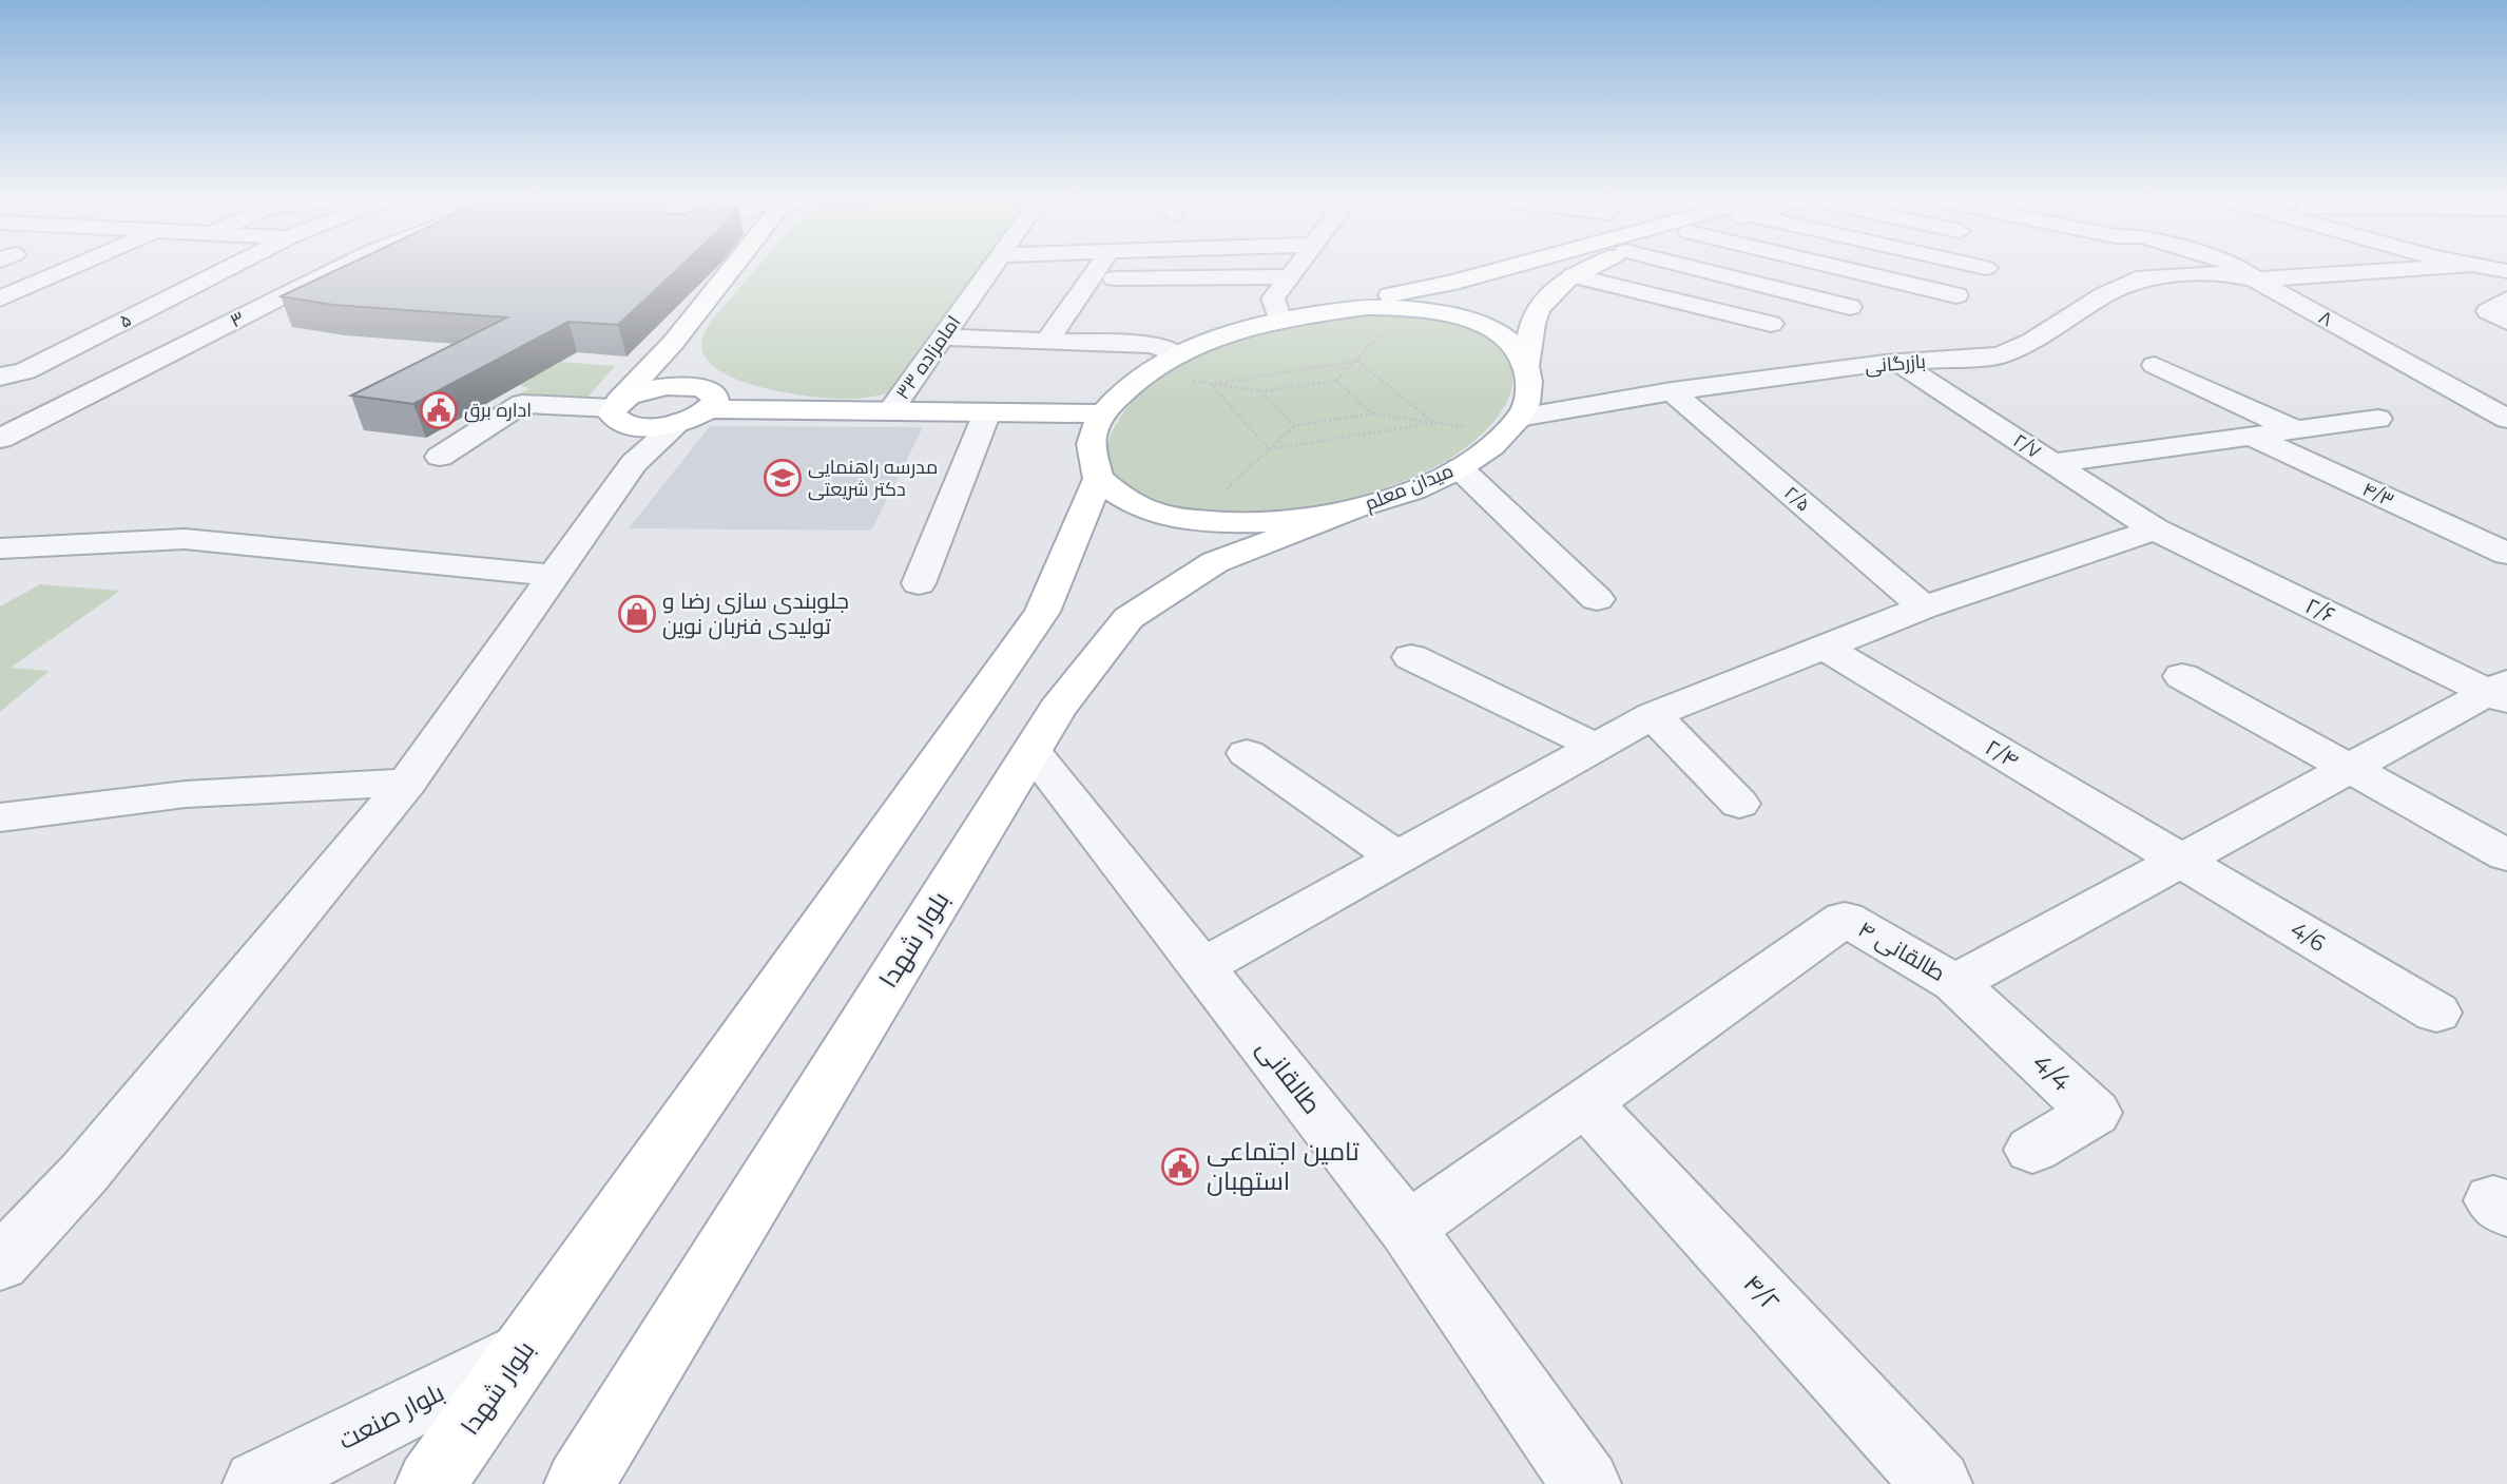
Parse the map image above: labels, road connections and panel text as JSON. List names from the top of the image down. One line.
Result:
{"streets":{"main road":["میدان معلم","بلوار شهدا"],"street":["۸","۳","۵","امامزاده ۳۳","بازرگانی","۲/۷","۴/۳","۲/۵","۲/۶","۲/۴","4/6","طالقانی ۴","4/4","طالقانی","۴/۲","بلوار صنعت"]},"crossings":[["۸","بازرگانی"],["بازرگانی","۲/۷"],["بازرگانی","میدان معلم"],["بازرگانی","۲/۵"],["۲/۷","۲/۶"],["میدان معلم","بلوار شهدا"],["۲/۶","طالقانی ۴"],["۲/۴","4/6"],["۲/۴","طالقانی ۴"],["4/6","طالقانی ۴"],["بلوار شهدا","طالقانی"],["بلوار شهدا","بلوار صنعت"],["طالقانی ۴","4/4"],["طالقانی ۴","طالقانی"],["طالقانی ۴","۴/۲"]],"places":{"public building":["اداره برق","تامین اجتماعی استهبان"],"school or university":["مدرسه راهنمایی دکتر شریعتی"],"shop":["جلوبندی سازی رضا و تولیدی فنربان نوین"]}}
